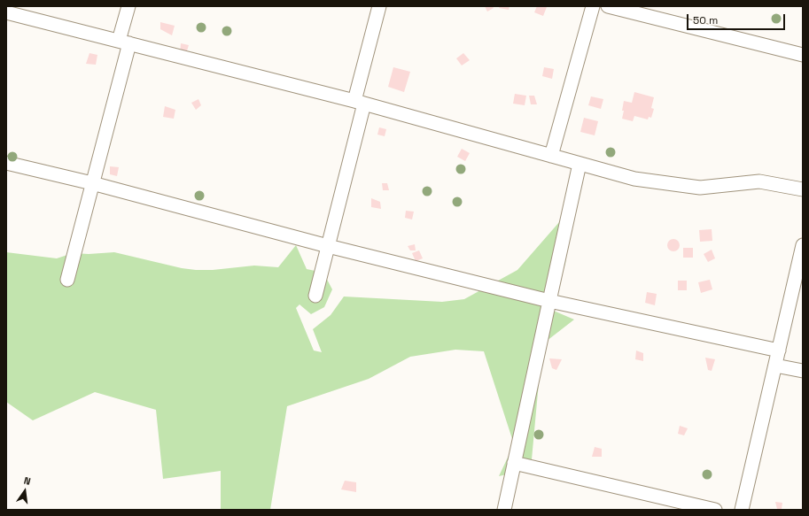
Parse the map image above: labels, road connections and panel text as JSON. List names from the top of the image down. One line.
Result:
{"scale_bar":"50 m","north":"top"}
